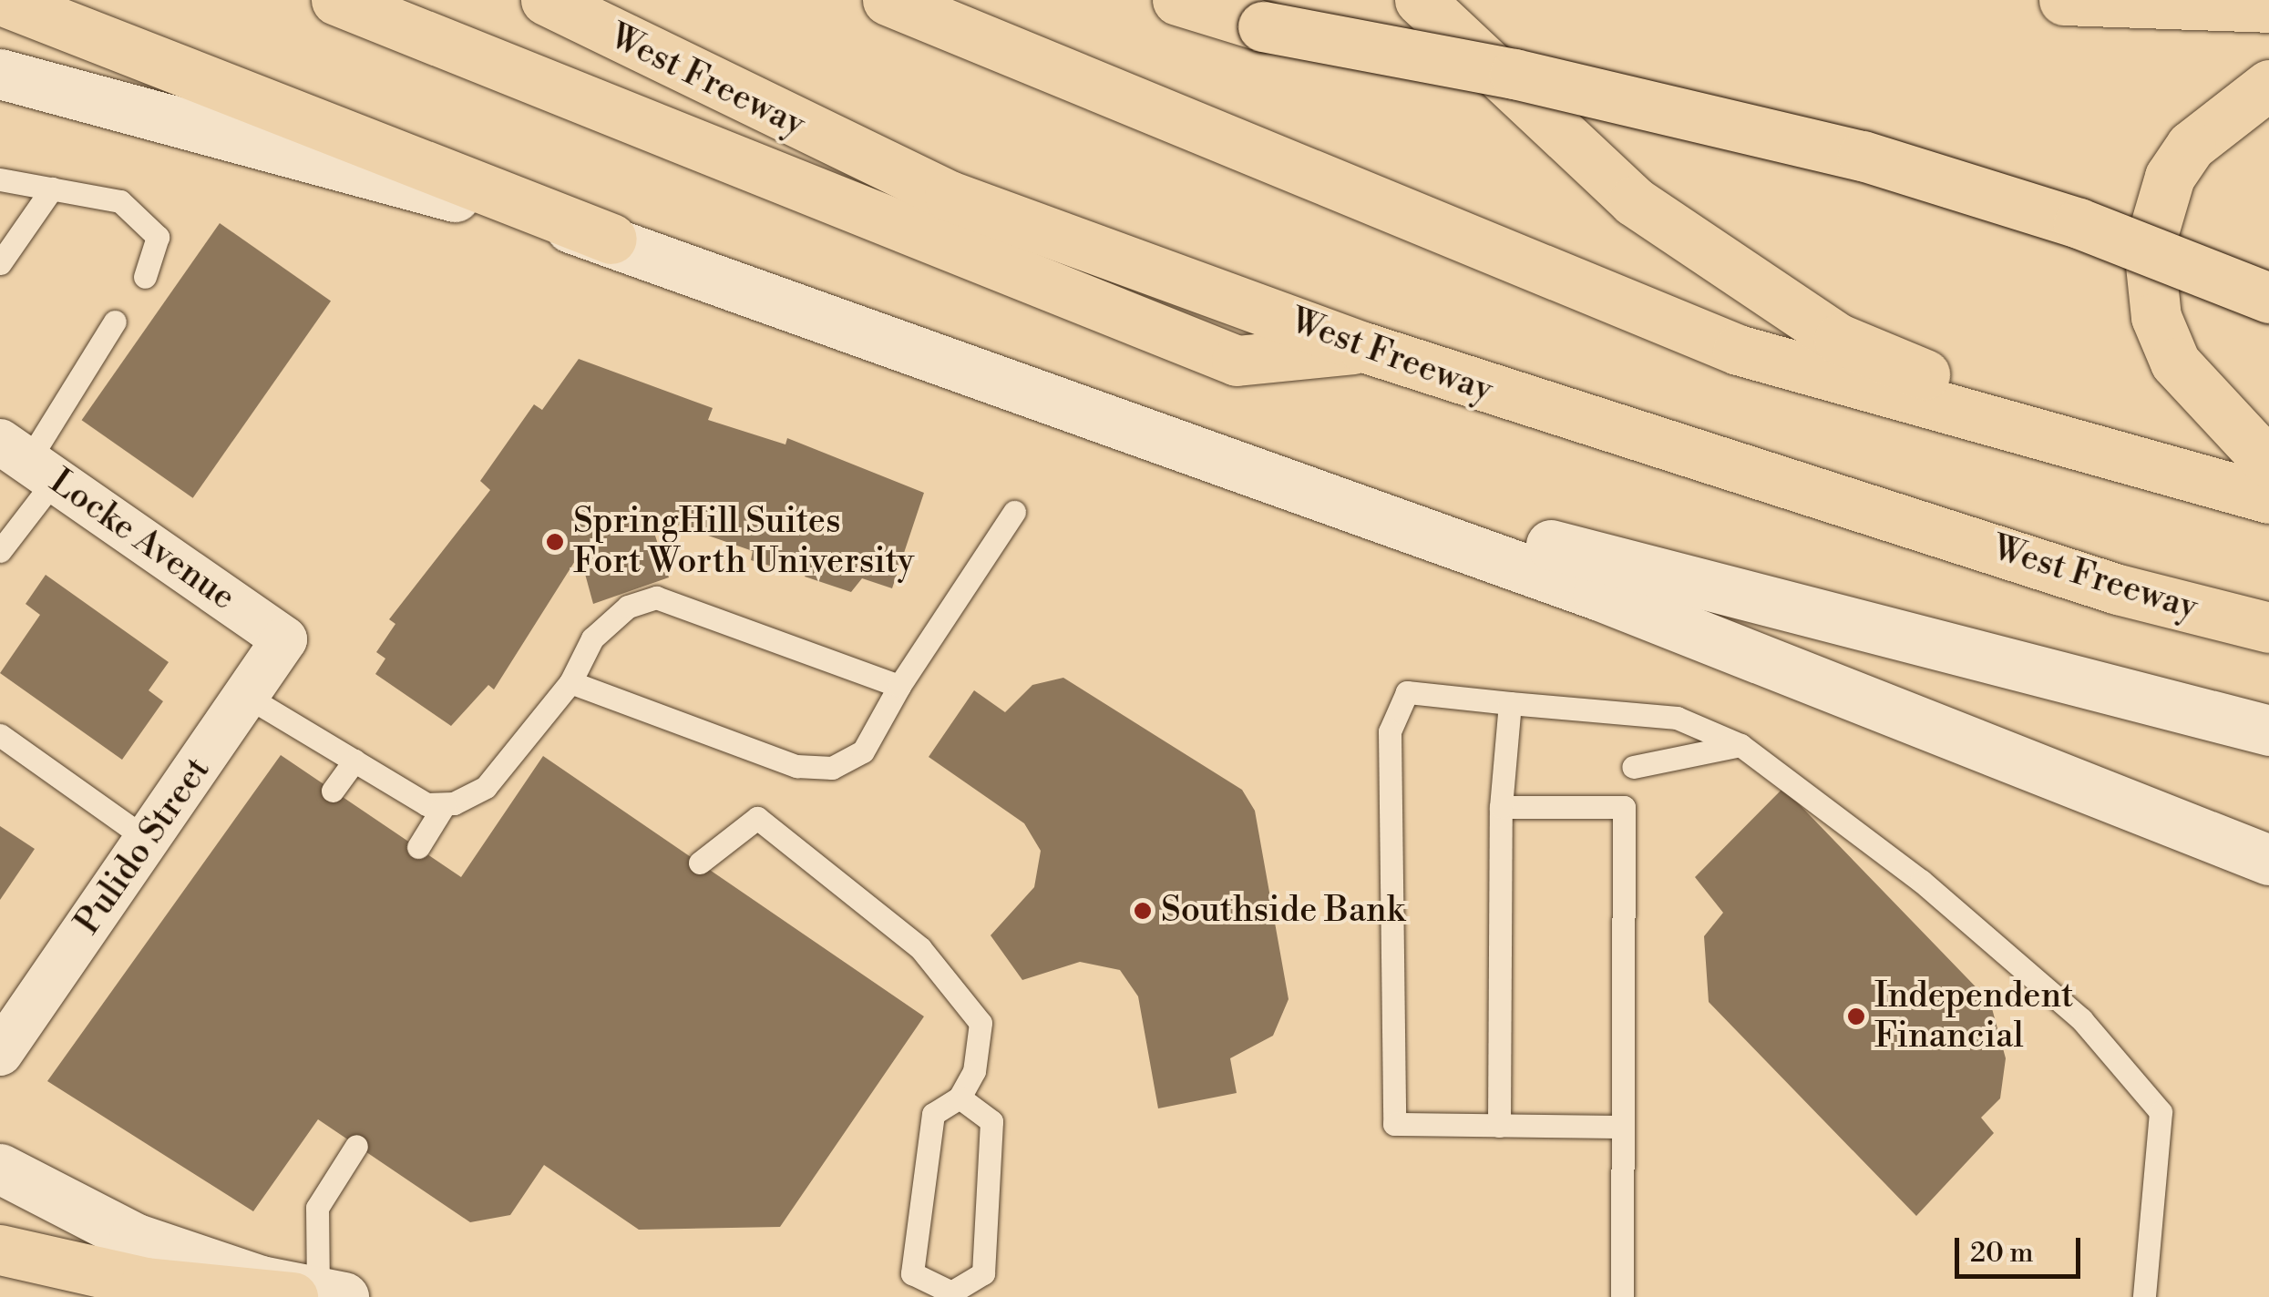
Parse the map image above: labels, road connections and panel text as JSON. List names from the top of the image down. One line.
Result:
{"streets":{"highway":["West Freeway"],"street":["Locke Avenue","Pulido Street"]},"crossings":[["Locke Avenue","Pulido Street"]],"places":["SpringHill Suites Fort Worth University","Southside Bank","Independent Financial"],"scale_bar":"20 m"}
